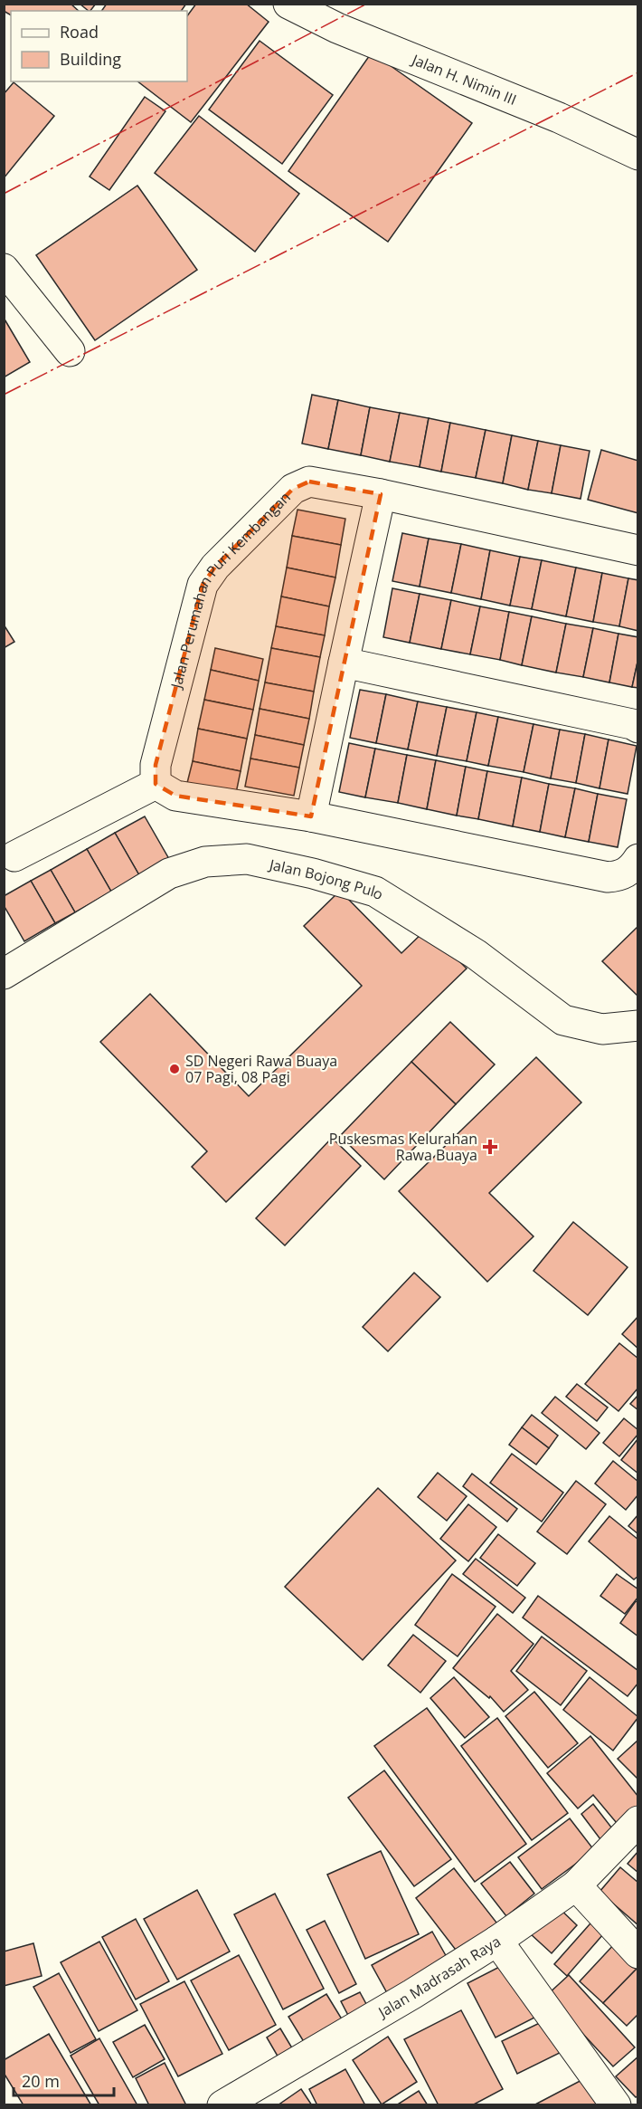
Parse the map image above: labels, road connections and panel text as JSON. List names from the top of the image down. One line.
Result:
{"streets":{"street":["Jalan H. Nimin III","Jalan Perumahan Puri Kembangan","Jalan Bojong Pulo","Jalan Madrasah Raya"]},"places":{"other":["SD Negeri Rawa Buaya 07 Pagi, 08 Pagi"],"health":["Puskesmas Kelurahan Rawa Buaya"]},"legend":["Road","Building"],"scale_bar":"20 m"}
